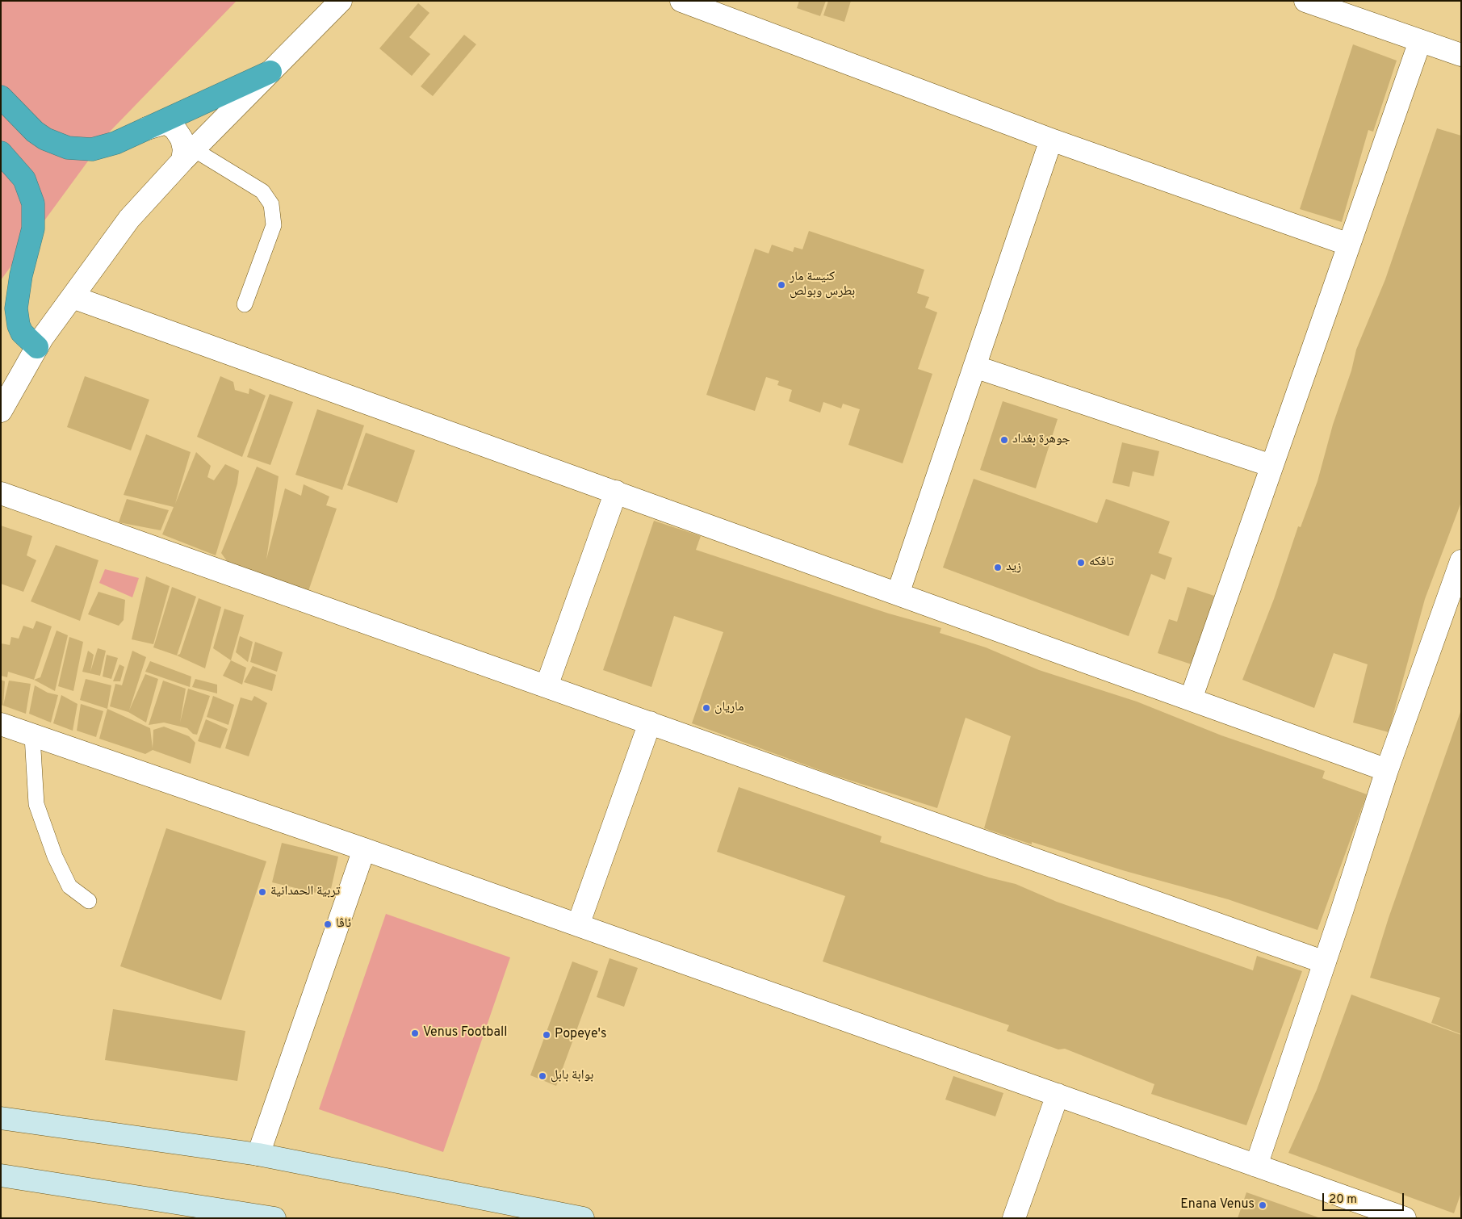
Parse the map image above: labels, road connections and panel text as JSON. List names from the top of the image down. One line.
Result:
{"places":["كنيسة مار بطرس وبولص","جوهرة بغداد","تافكه","زيد","ماريان","تربية الحمدانية","ئاڤا","Venus Football","Popeye's","بوابة بابل","Enana Venus"],"scale_bar":"20 m"}
